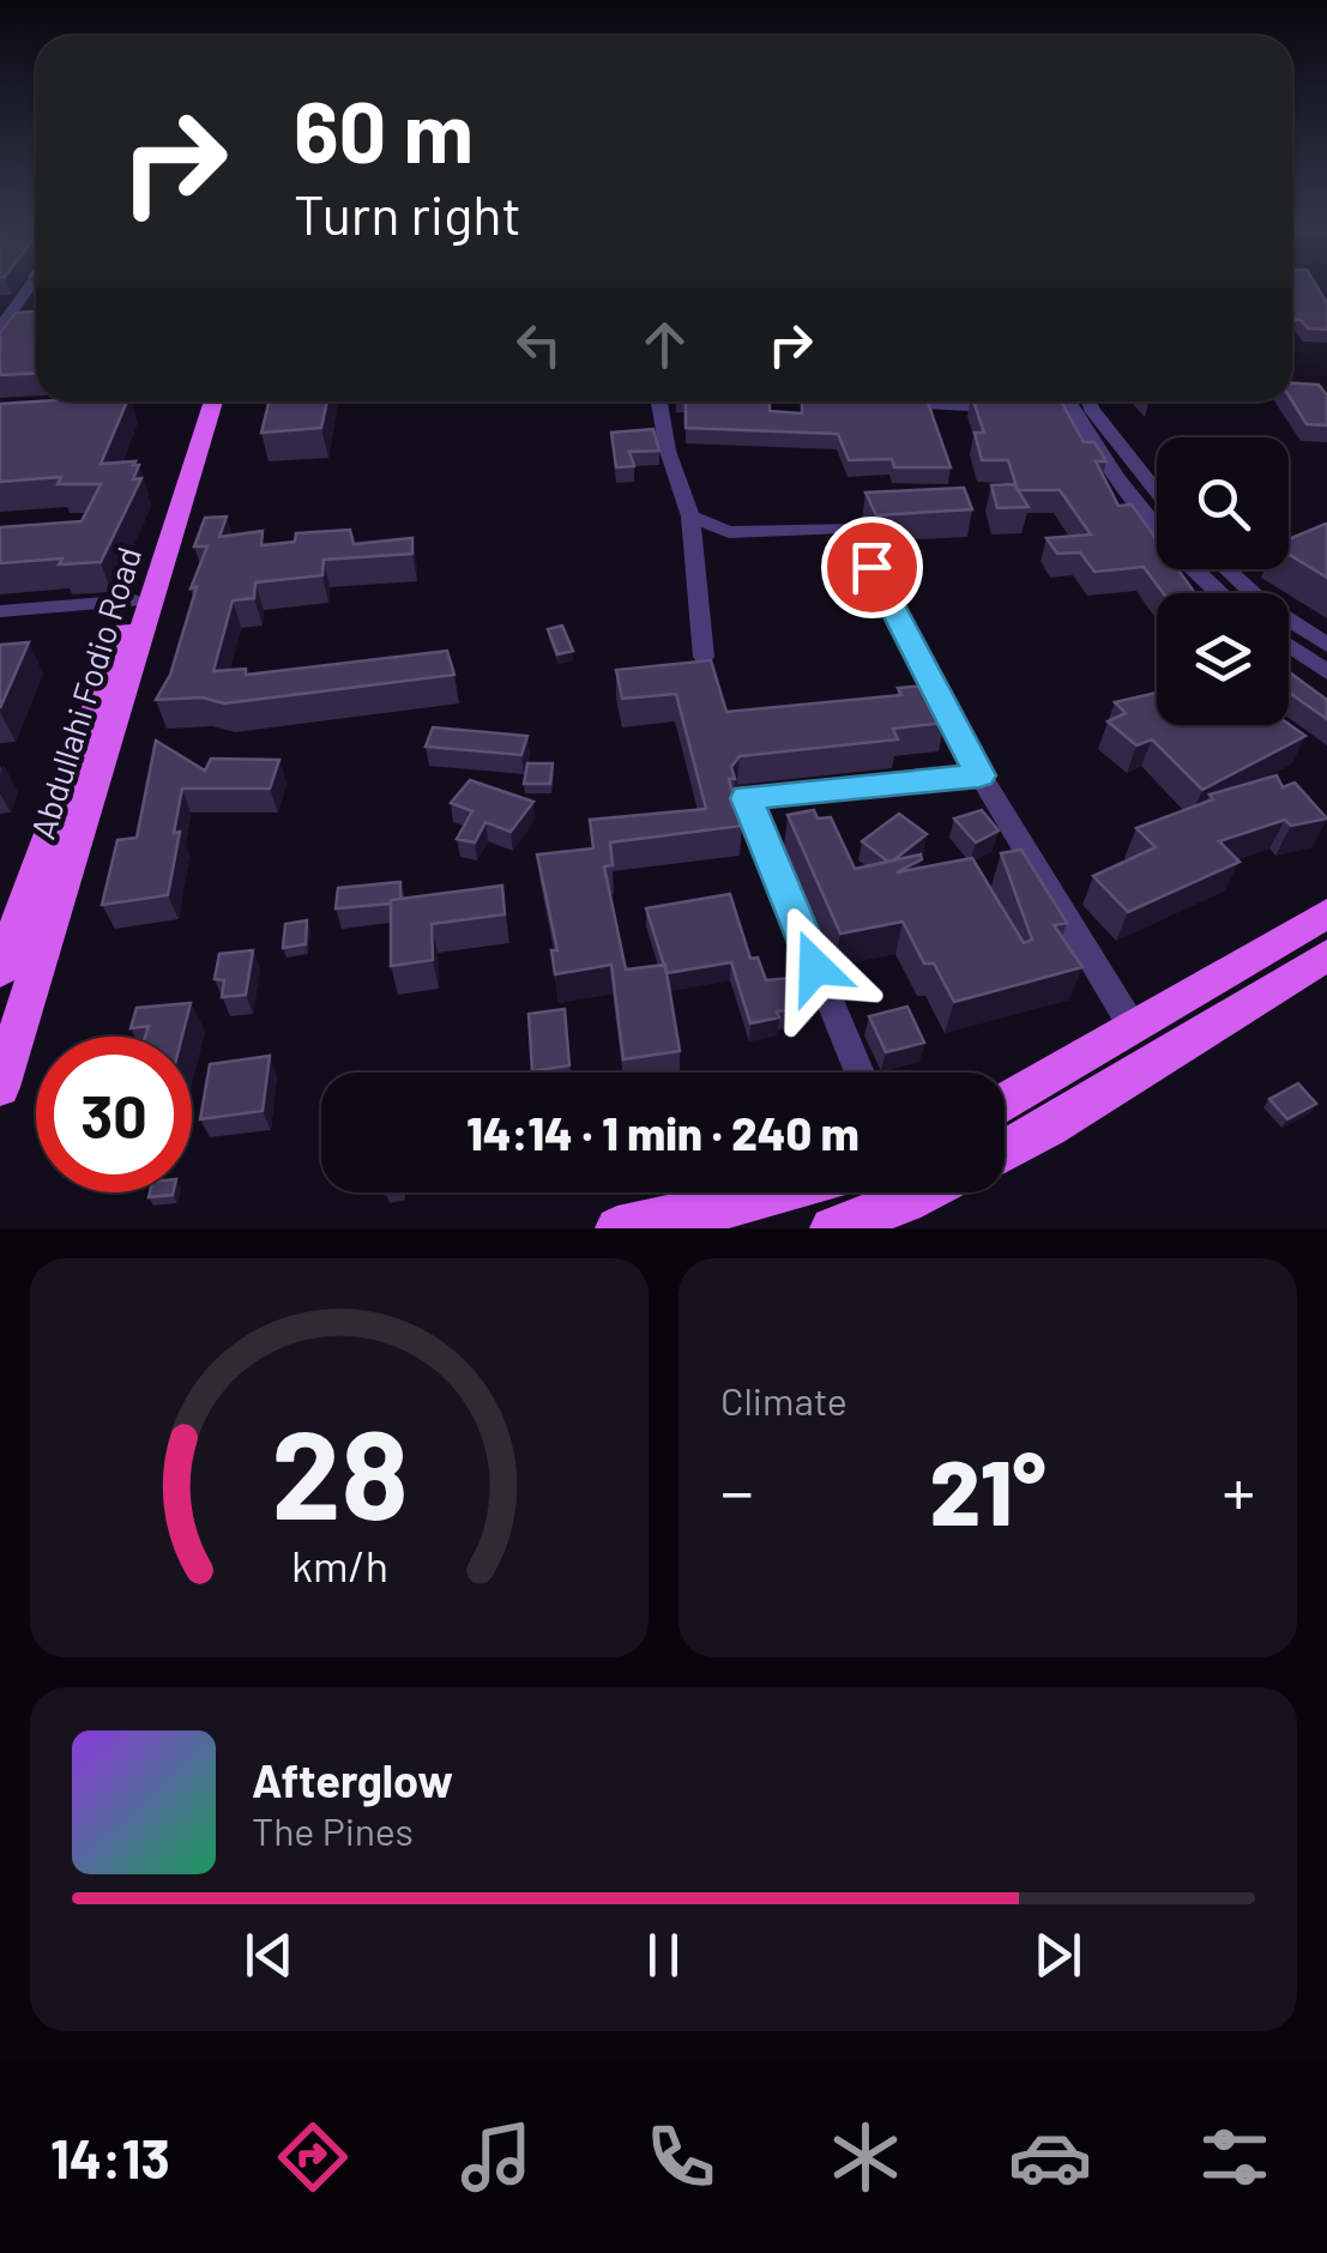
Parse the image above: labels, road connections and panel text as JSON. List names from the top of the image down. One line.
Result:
{"streets":{"main road":["Abdullahi Fodio Road"]},"page":{"turn":["60 m","Turn right"],"limit":"30","trip":"14:14 · 1 min · 240 m","tile":"Climate","heat":["−","21°","+"],"song":["Afterglow","The Pines"],"tabs":"14:13","gauge":["28","km/h"]}}
